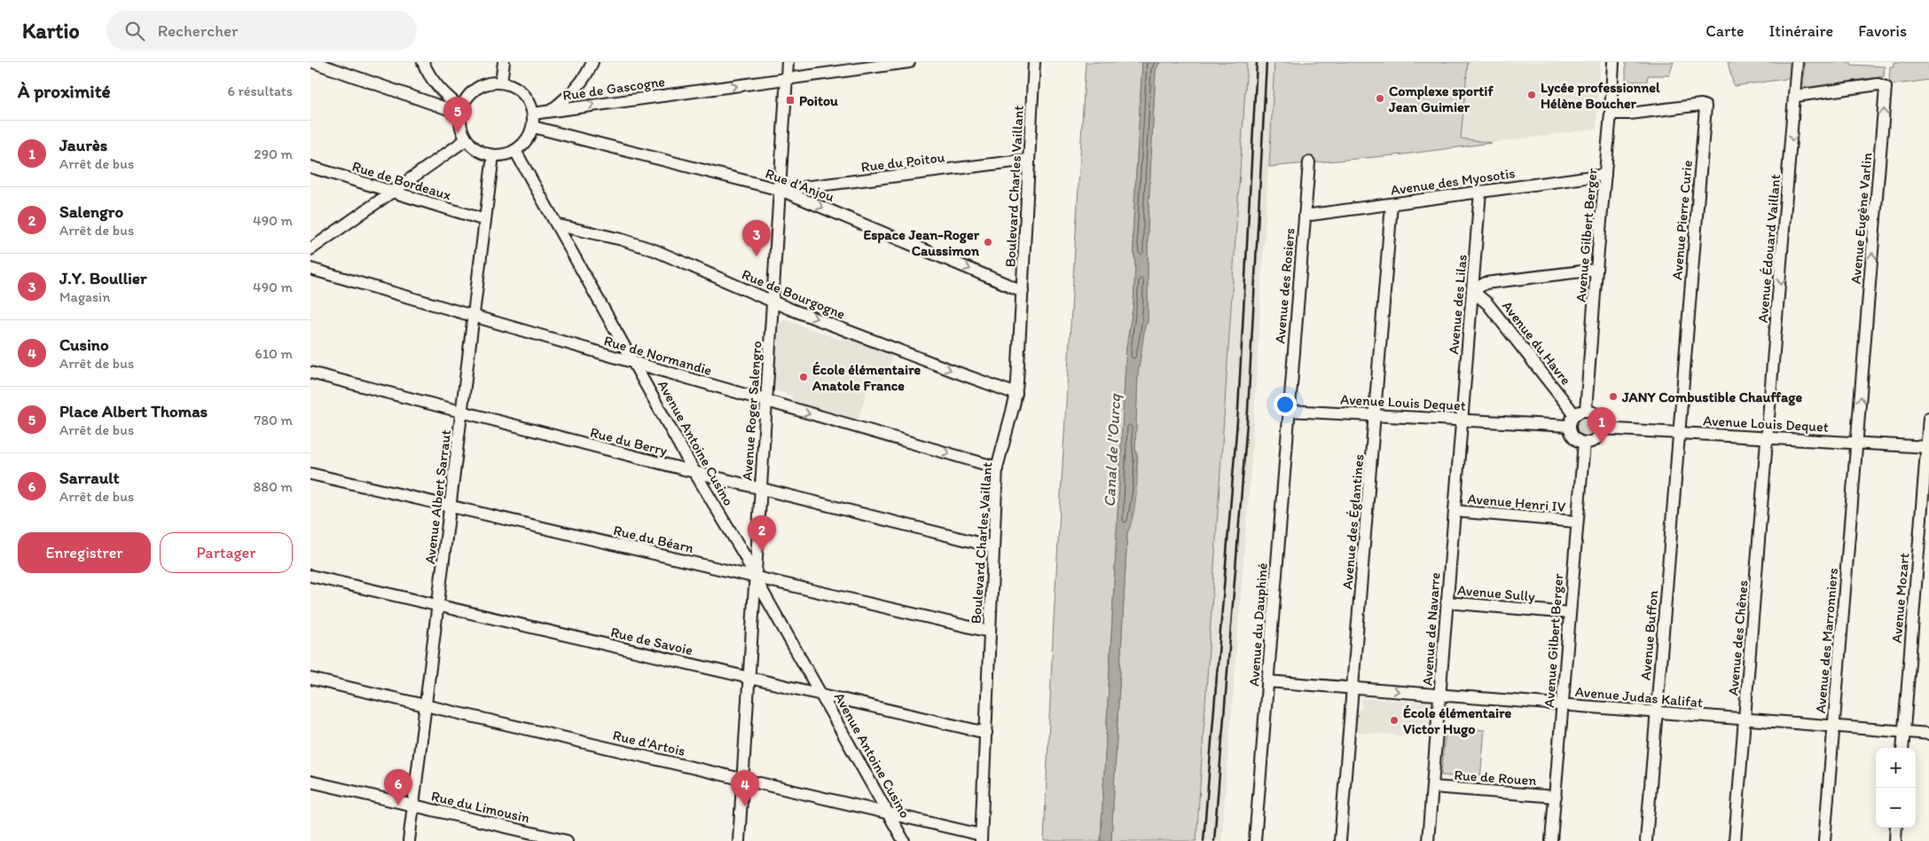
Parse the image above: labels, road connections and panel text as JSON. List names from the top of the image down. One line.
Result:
{"streets":{"street":["Rue de Gascogne","Rue du Poitou","Rue de Bordeaux","Avenue des Myosotis","Rue d'Anjou","Boulevard Charles Vaillant","Avenue Eugène Varlin","Avenue Pierre Curie","Avenue Gilbert Berger","Avenue Édouard Vaillant","Avenue des Rosiers","Rue de Bourgogne","Avenue des Lilas","Avenue du Havre","Rue de Normandie","Avenue Louis Dequet","Avenue Roger Salengro","Rue du Berry","Avenue Antoine Cusino","Avenue Albert Sarraut","Avenue Henri IV","Avenue des Églantines","Rue du Béarn","Avenue Sully","Avenue Mozart","Avenue du Dauphiné","Avenue de Navarre","Avenue Buffon","Avenue des Chênes","Rue de Savoie","Avenue des Marronniers","Avenue Judas Kalifat","Rue d'Artois","Rue de Rouen","Rue du Limousin"]},"crossings":[["Rue de Gascogne","Rue d'Anjou"],["Rue de Gascogne","Avenue Roger Salengro"],["Rue de Gascogne","Avenue Antoine Cusino"],["Rue de Gascogne","Avenue Albert Sarraut"],["Rue du Poitou","Rue d'Anjou"],["Rue du Poitou","Boulevard Charles Vaillant"],["Rue du Poitou","Avenue Roger Salengro"],["Rue de Bordeaux","Avenue Albert Sarraut"],["Avenue des Myosotis","Avenue Gilbert Berger"],["Avenue des Myosotis","Avenue des Rosiers"],["Avenue des Myosotis","Avenue des Lilas"],["Avenue des Myosotis","Avenue des Églantines"],["Rue d'Anjou","Boulevard Charles Vaillant"],["Rue d'Anjou","Avenue Roger Salengro"],["Rue d'Anjou","Avenue Antoine Cusino"],["Rue d'Anjou","Avenue Albert Sarraut"],["Boulevard Charles Vaillant","Rue de Bourgogne"],["Boulevard Charles Vaillant","Rue de Normandie"],["Boulevard Charles Vaillant","Rue du Berry"],["Boulevard Charles Vaillant","Rue du Béarn"],["Boulevard Charles Vaillant","Rue de Savoie"],["Boulevard Charles Vaillant","Rue d'Artois"],["Avenue Eugène Varlin","Avenue Édouard Vaillant"],["Avenue Eugène Varlin","Avenue Louis Dequet"],["Avenue Eugène Varlin","Avenue des Marronniers"],["Avenue Pierre Curie","Avenue Gilbert Berger"],["Avenue Pierre Curie","Avenue Louis Dequet"],["Avenue Pierre Curie","Avenue Buffon"],["Avenue Gilbert Berger","Avenue du Havre"],["Avenue Gilbert Berger","Avenue Louis Dequet"],["Avenue Gilbert Berger","Avenue Henri IV"],["Avenue Gilbert Berger","Avenue Sully"],["Avenue Gilbert Berger","Avenue Judas Kalifat"],["Avenue Gilbert Berger","Rue de Rouen"],["Avenue Édouard Vaillant","Avenue Louis Dequet"],["Avenue Édouard Vaillant","Avenue des Chênes"],["Avenue des Rosiers","Avenue Louis Dequet"],["Avenue des Rosiers","Avenue du Dauphiné"],["Rue de Bourgogne","Avenue Roger Salengro"],["Rue de Bourgogne","Avenue Antoine Cusino"],["Avenue des Lilas","Avenue du Havre"],["Avenue des Lilas","Avenue Louis Dequet"],["Avenue des Lilas","Avenue de Navarre"],["Avenue du Havre","Avenue Louis Dequet"],["Rue de Normandie","Avenue Roger Salengro"],["Rue de Normandie","Avenue Antoine Cusino"],["Rue de Normandie","Avenue Albert Sarraut"],["Avenue Louis Dequet","Avenue des Églantines"],["Avenue Louis Dequet","Avenue Mozart"],["Avenue Louis Dequet","Avenue du Dauphiné"],["Avenue Louis Dequet","Avenue de Navarre"],["Avenue Louis Dequet","Avenue Buffon"],["Avenue Louis Dequet","Avenue des Chênes"],["Avenue Louis Dequet","Avenue des Marronniers"],["Avenue Roger Salengro","Rue du Berry"],["Avenue Roger Salengro","Avenue Antoine Cusino"],["Avenue Roger Salengro","Rue du Béarn"],["Avenue Roger Salengro","Rue de Savoie"],["Avenue Roger Salengro","Rue d'Artois"],["Rue du Berry","Avenue Antoine Cusino"],["Rue du Berry","Avenue Albert Sarraut"],["Avenue Antoine Cusino","Avenue Albert Sarraut"],["Avenue Antoine Cusino","Rue du Béarn"],["Avenue Antoine Cusino","Rue de Savoie"],["Avenue Antoine Cusino","Rue d'Artois"],["Avenue Albert Sarraut","Rue du Béarn"],["Avenue Albert Sarraut","Rue de Savoie"],["Avenue Albert Sarraut","Rue d'Artois"],["Avenue Albert Sarraut","Rue du Limousin"],["Avenue Henri IV","Avenue de Navarre"],["Avenue des Églantines","Avenue Judas Kalifat"],["Avenue Sully","Avenue de Navarre"],["Avenue Mozart","Avenue Judas Kalifat"],["Avenue du Dauphiné","Avenue Judas Kalifat"],["Avenue de Navarre","Avenue Judas Kalifat"],["Avenue de Navarre","Rue de Rouen"],["Avenue Buffon","Avenue Judas Kalifat"],["Avenue des Chênes","Avenue Judas Kalifat"],["Avenue des Marronniers","Avenue Judas Kalifat"]],"one_way":["Rue de Gascogne","Rue d'Anjou","Avenue Édouard Vaillant","Rue de Bourgogne"],"water":["Canal de l'Ourcq"],"places":{"other":["Lycée professionnel Hélène Boucher","Complexe sportif Jean Guimier","Espace Jean-Roger Caussimon","École élémentaire Anatole France","JANY Combustible Chauffage","École élémentaire Victor Hugo"],"transit":["Poitou"]},"page":{"header":"Kartio","search":"Rechercher","nav":["Carte","Itinéraire","Favoris"],"heading":["À proximité","6 résultats"],"pins":["5","3","1","2","6","4"],"list":[{"mark":"1","name":"Jaurès","note":"Arrêt de bus","value":"290 m"},{"mark":"2","name":"Salengro","note":"Arrêt de bus","value":"490 m"},{"mark":"3","name":"J.Y. Boullier","note":"Magasin","value":"490 m"},{"mark":"4","name":"Cusino","note":"Arrêt de bus","value":"610 m"},{"mark":"5","name":"Place Albert Thomas","note":"Arrêt de bus","value":"780 m"},{"mark":"6","name":"Sarrault","note":"Arrêt de bus","value":"880 m"}],"buttons":["Enregistrer","Partager"],"map_buttons":["+","−"]}}
